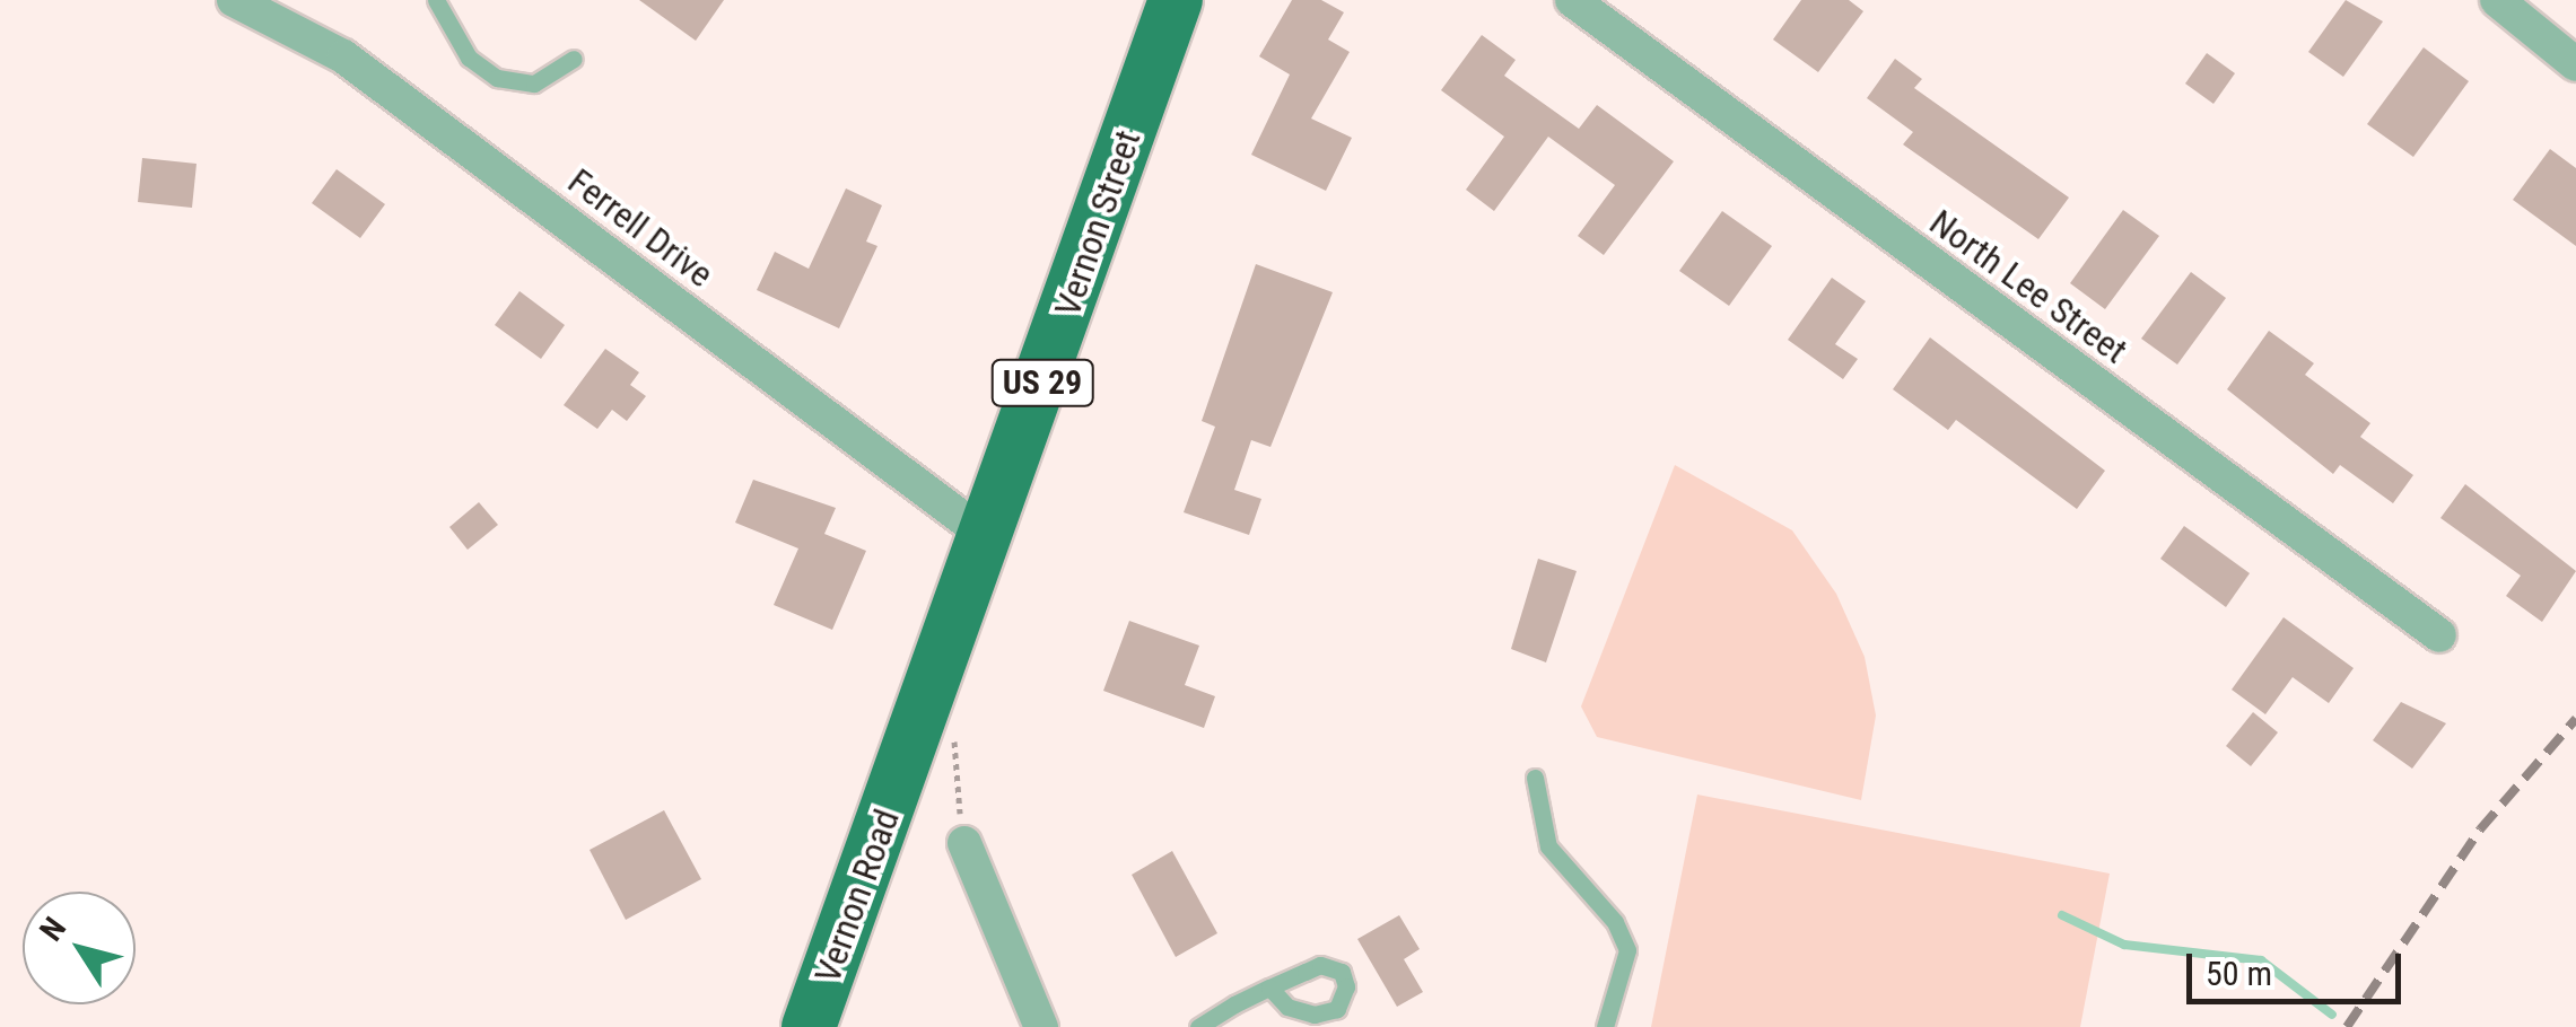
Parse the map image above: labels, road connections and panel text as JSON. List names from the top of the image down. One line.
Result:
{"streets":{"main road":["Vernon Street","US 29","Vernon Road"],"street":["Ferrell Drive","North Lee Street"]},"crossings":[["Vernon Street","Ferrell Drive"],["Vernon Street","Vernon Road"]],"scale_bar":"50 m","north":"top left"}
